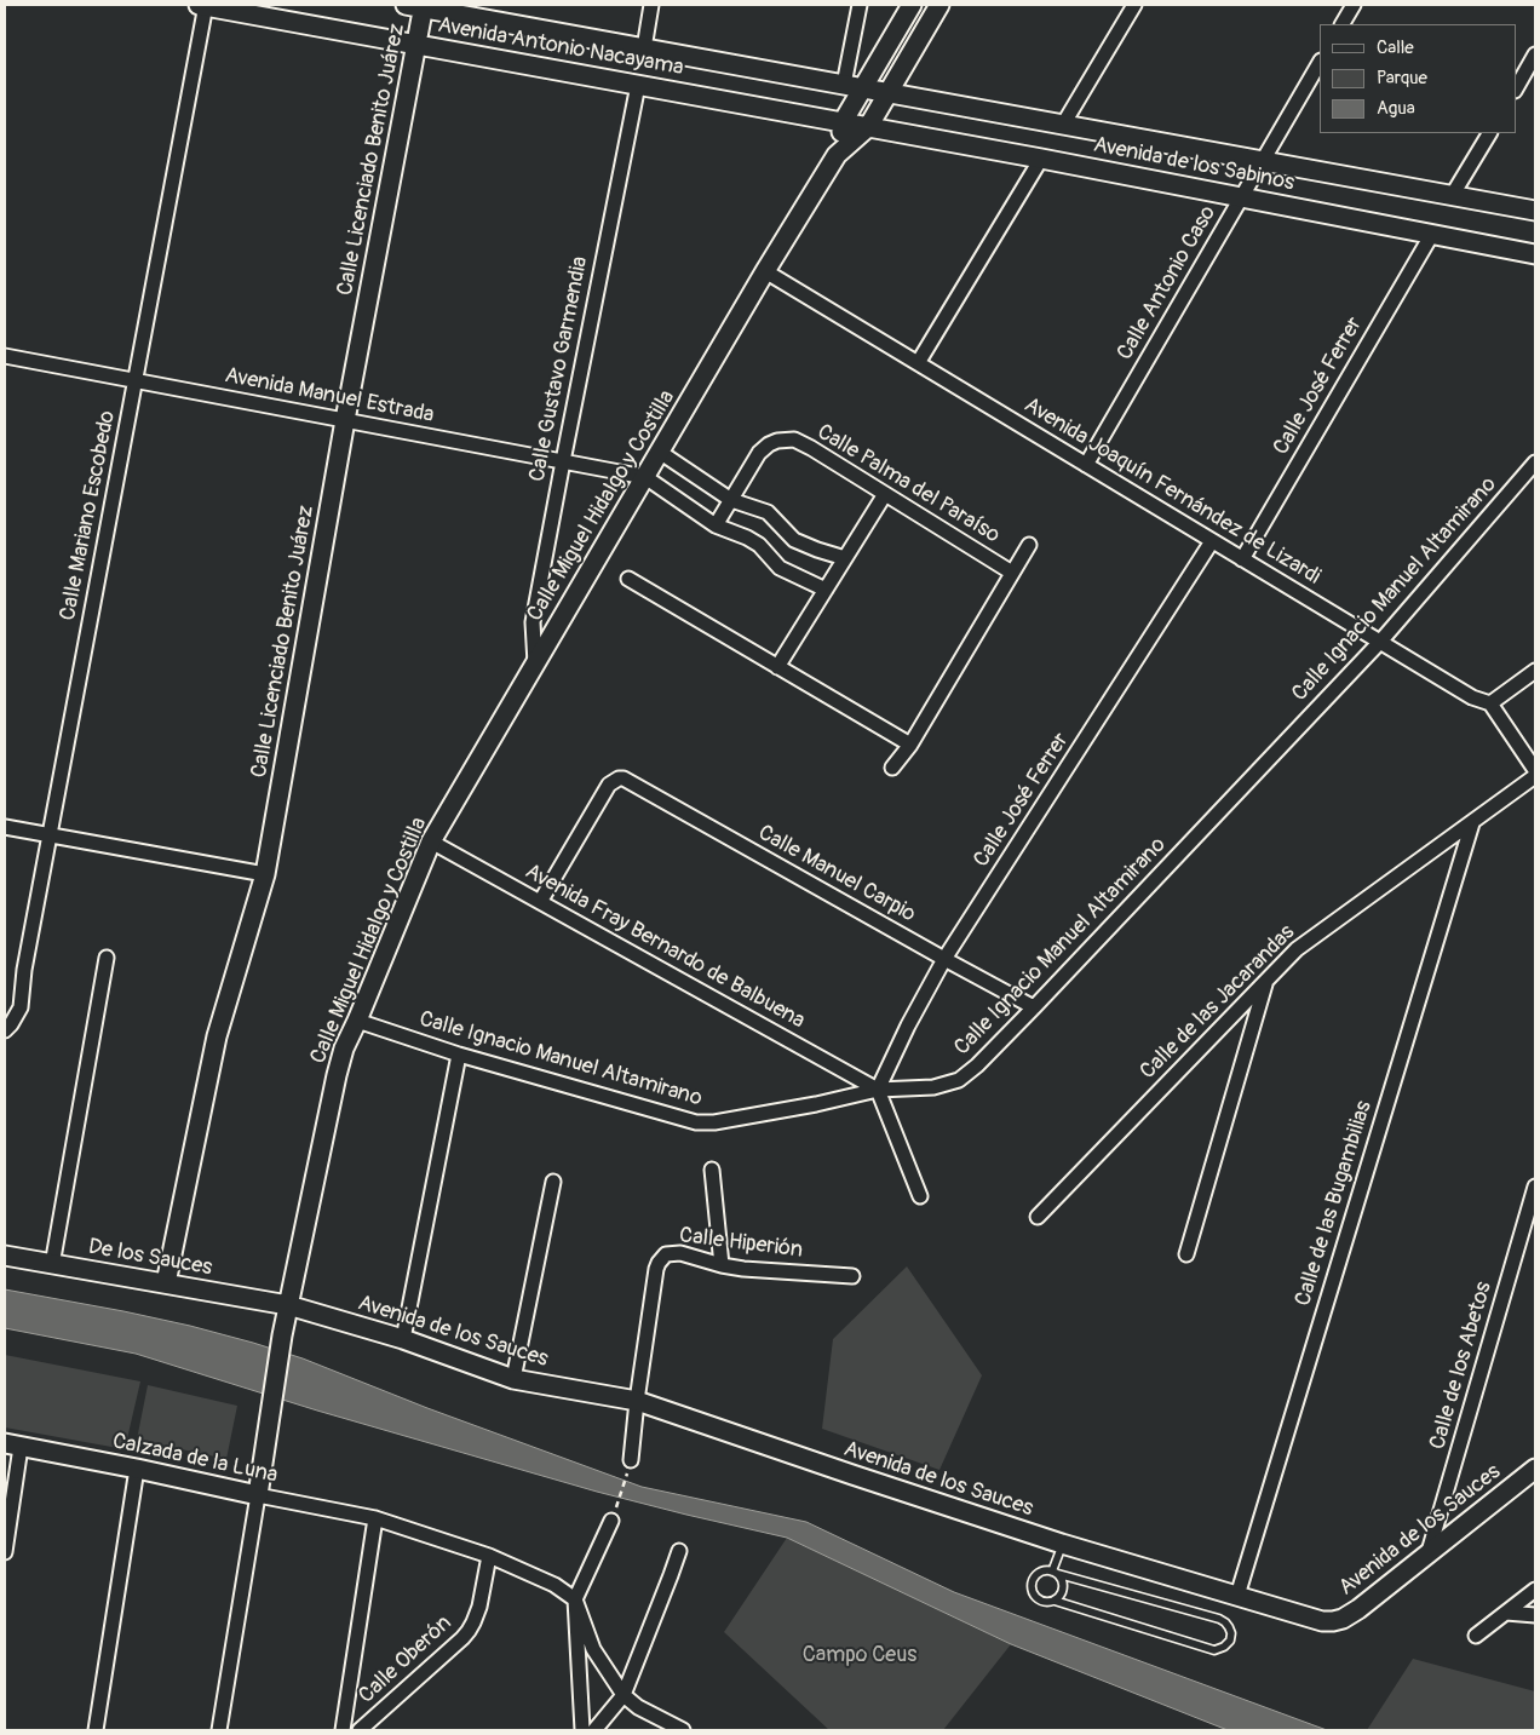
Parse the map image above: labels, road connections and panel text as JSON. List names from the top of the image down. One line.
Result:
{"streets":{"main road":["Avenida Antonio Nacayama","Calle Licenciado Benito Juárez","Avenida de los Sabinos","Calle Miguel Hidalgo y Costilla","De los Sauces","Avenida de los Sauces","Calzada de la Luna"],"street":["Calle Antonio Caso","Calle Gustavo Garmendia","Calle José Ferrer","Avenida Manuel Estrada","Calle Palma del Paraíso","Avenida Joaquín Fernández de Lizardi","Calle Mariano Escobedo","Calle Ignacio Manuel Altamirano","Calle Manuel Carpio","Avenida Fray Bernardo de Balbuena","Calle de las Jacarandas","Calle de las Bugambilias","Calle Hiperión","Calle de los Abetos","Calle Oberón"]},"crossings":[["Avenida Antonio Nacayama","Calle Licenciado Benito Juárez"],["Avenida Antonio Nacayama","Avenida de los Sabinos"],["Avenida Antonio Nacayama","Calle Gustavo Garmendia"],["Avenida Antonio Nacayama","Calle Miguel Hidalgo y Costilla"],["Avenida Antonio Nacayama","Calle Mariano Escobedo"],["Calle Licenciado Benito Juárez","Avenida Manuel Estrada"],["Calle Licenciado Benito Juárez","De los Sauces"],["Avenida de los Sabinos","Calle Antonio Caso"],["Avenida de los Sabinos","Calle José Ferrer"],["Avenida de los Sabinos","Calle Miguel Hidalgo y Costilla"],["Calle Antonio Caso","Avenida Joaquín Fernández de Lizardi"],["Calle Gustavo Garmendia","Avenida Manuel Estrada"],["Calle Gustavo Garmendia","Calle Miguel Hidalgo y Costilla"],["Calle José Ferrer","Avenida Joaquín Fernández de Lizardi"],["Calle José Ferrer","Calle Ignacio Manuel Altamirano"],["Calle José Ferrer","Calle Manuel Carpio"],["Calle José Ferrer","Avenida Fray Bernardo de Balbuena"],["Avenida Manuel Estrada","Calle Miguel Hidalgo y Costilla"],["Avenida Manuel Estrada","Calle Mariano Escobedo"],["Avenida Joaquín Fernández de Lizardi","Calle Miguel Hidalgo y Costilla"],["Avenida Joaquín Fernández de Lizardi","Calle Ignacio Manuel Altamirano"],["Calle Miguel Hidalgo y Costilla","Calle Ignacio Manuel Altamirano"],["Calle Miguel Hidalgo y Costilla","Avenida Fray Bernardo de Balbuena"],["Calle Miguel Hidalgo y Costilla","De los Sauces"],["Calle Miguel Hidalgo y Costilla","Avenida de los Sauces"],["Calle Miguel Hidalgo y Costilla","Calzada de la Luna"],["Calle Ignacio Manuel Altamirano","Calle Manuel Carpio"],["Calle Ignacio Manuel Altamirano","Avenida Fray Bernardo de Balbuena"],["Calle Manuel Carpio","Avenida Fray Bernardo de Balbuena"],["Calle de las Jacarandas","Calle de las Bugambilias"],["Calle de las Bugambilias","Avenida de los Sauces"],["Calle Hiperión","Avenida de los Sauces"],["De los Sauces","Avenida de los Sauces"],["Avenida de los Sauces","Calle de los Abetos"]],"parks":["Campo Ceus"],"legend":["Calle","Parque","Agua"]}
